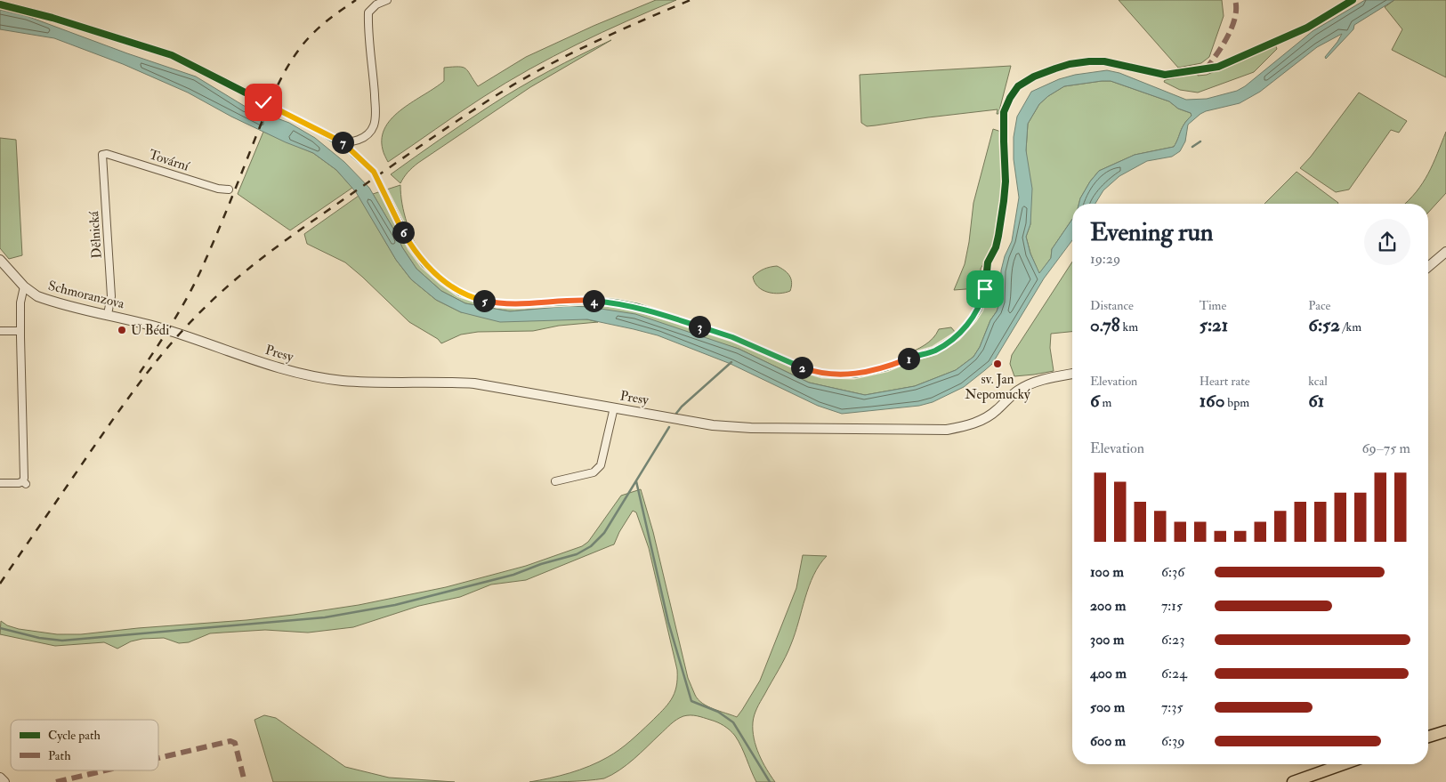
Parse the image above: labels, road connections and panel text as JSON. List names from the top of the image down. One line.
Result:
{"streets":{"street":["Tovární","Dělnická","Schmoranzova","Presy"]},"crossings":[["Tovární","Dělnická"],["Dělnická","Schmoranzova"],["Schmoranzova","Presy"]],"places":["U Bédi","sv. Jan Nepomucký"],"legend":["Cycle path","Path"],"page":{"pins":["7","6","4","5","3","1","2"],"heading":["Evening run","19:29"],"stats":[["Distance","0.78 km"],["Time","5:21"],["Pace","6:52 /km"],["Elevation","6 m"],["Heart rate","160 bpm"],["kcal","61"]],"chart":["Elevation","69–75 m"],"list":[{"name":"100 m","note":"6:36"},{"name":"200 m","note":"7:15"},{"name":"300 m","note":"6:23"},{"name":"400 m","note":"6:24"},{"name":"500 m","note":"7:35"},{"name":"600 m","note":"6:39"}]}}
